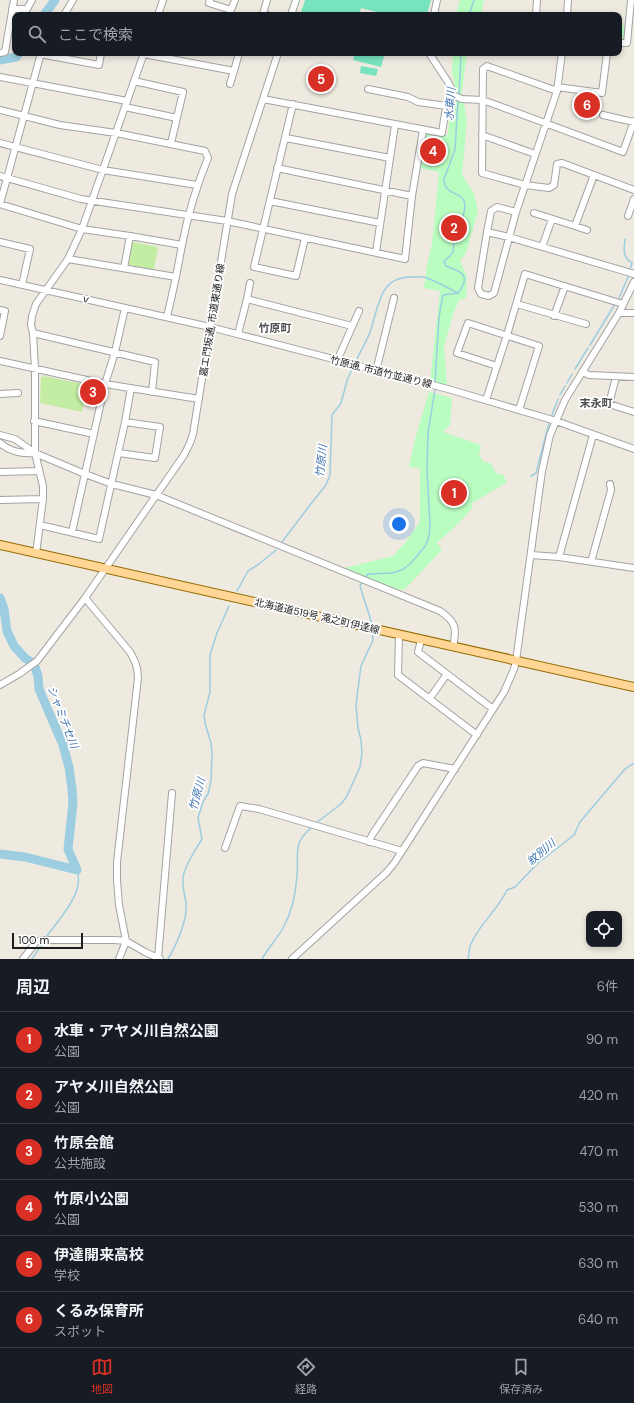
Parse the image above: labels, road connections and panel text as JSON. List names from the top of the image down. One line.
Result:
{"streets":{"main road":["北海道道519号 滝之町伊達線"],"street":["ｖ","嘉エ門坂通, 市道東通り線","竹原通, 市道竹並通り線"]},"crossings":[["ｖ","竹原通, 市道竹並通り線"],["嘉エ門坂通, 市道東通り線","竹原通, 市道竹並通り線"],["嘉エ門坂通, 市道東通り線","北海道道519号 滝之町伊達線"]],"districts":["竹原町","末永町"],"water":["水車川","竹原川","シャミチセ川","紋別川"],"scale_bar":"100 m","page":{"search":"ここで検索","pins":["5","6","4","2","3","1"],"scale":"100 m","heading":["周辺","6件"],"list":[{"mark":"1","name":"水車・アヤメ川自然公園","note":"公園","value":"90 m"},{"mark":"2","name":"アヤメ川自然公園","note":"公園","value":"420 m"},{"mark":"3","name":"竹原会館","note":"公共施設","value":"470 m"},{"mark":"4","name":"竹原小公園","note":"公園","value":"530 m"},{"mark":"5","name":"伊達開来高校","note":"学校","value":"630 m"},{"mark":"6","name":"くるみ保育所","note":"スポット","value":"640 m"}],"nav":["地図","経路","保存済み"]}}
